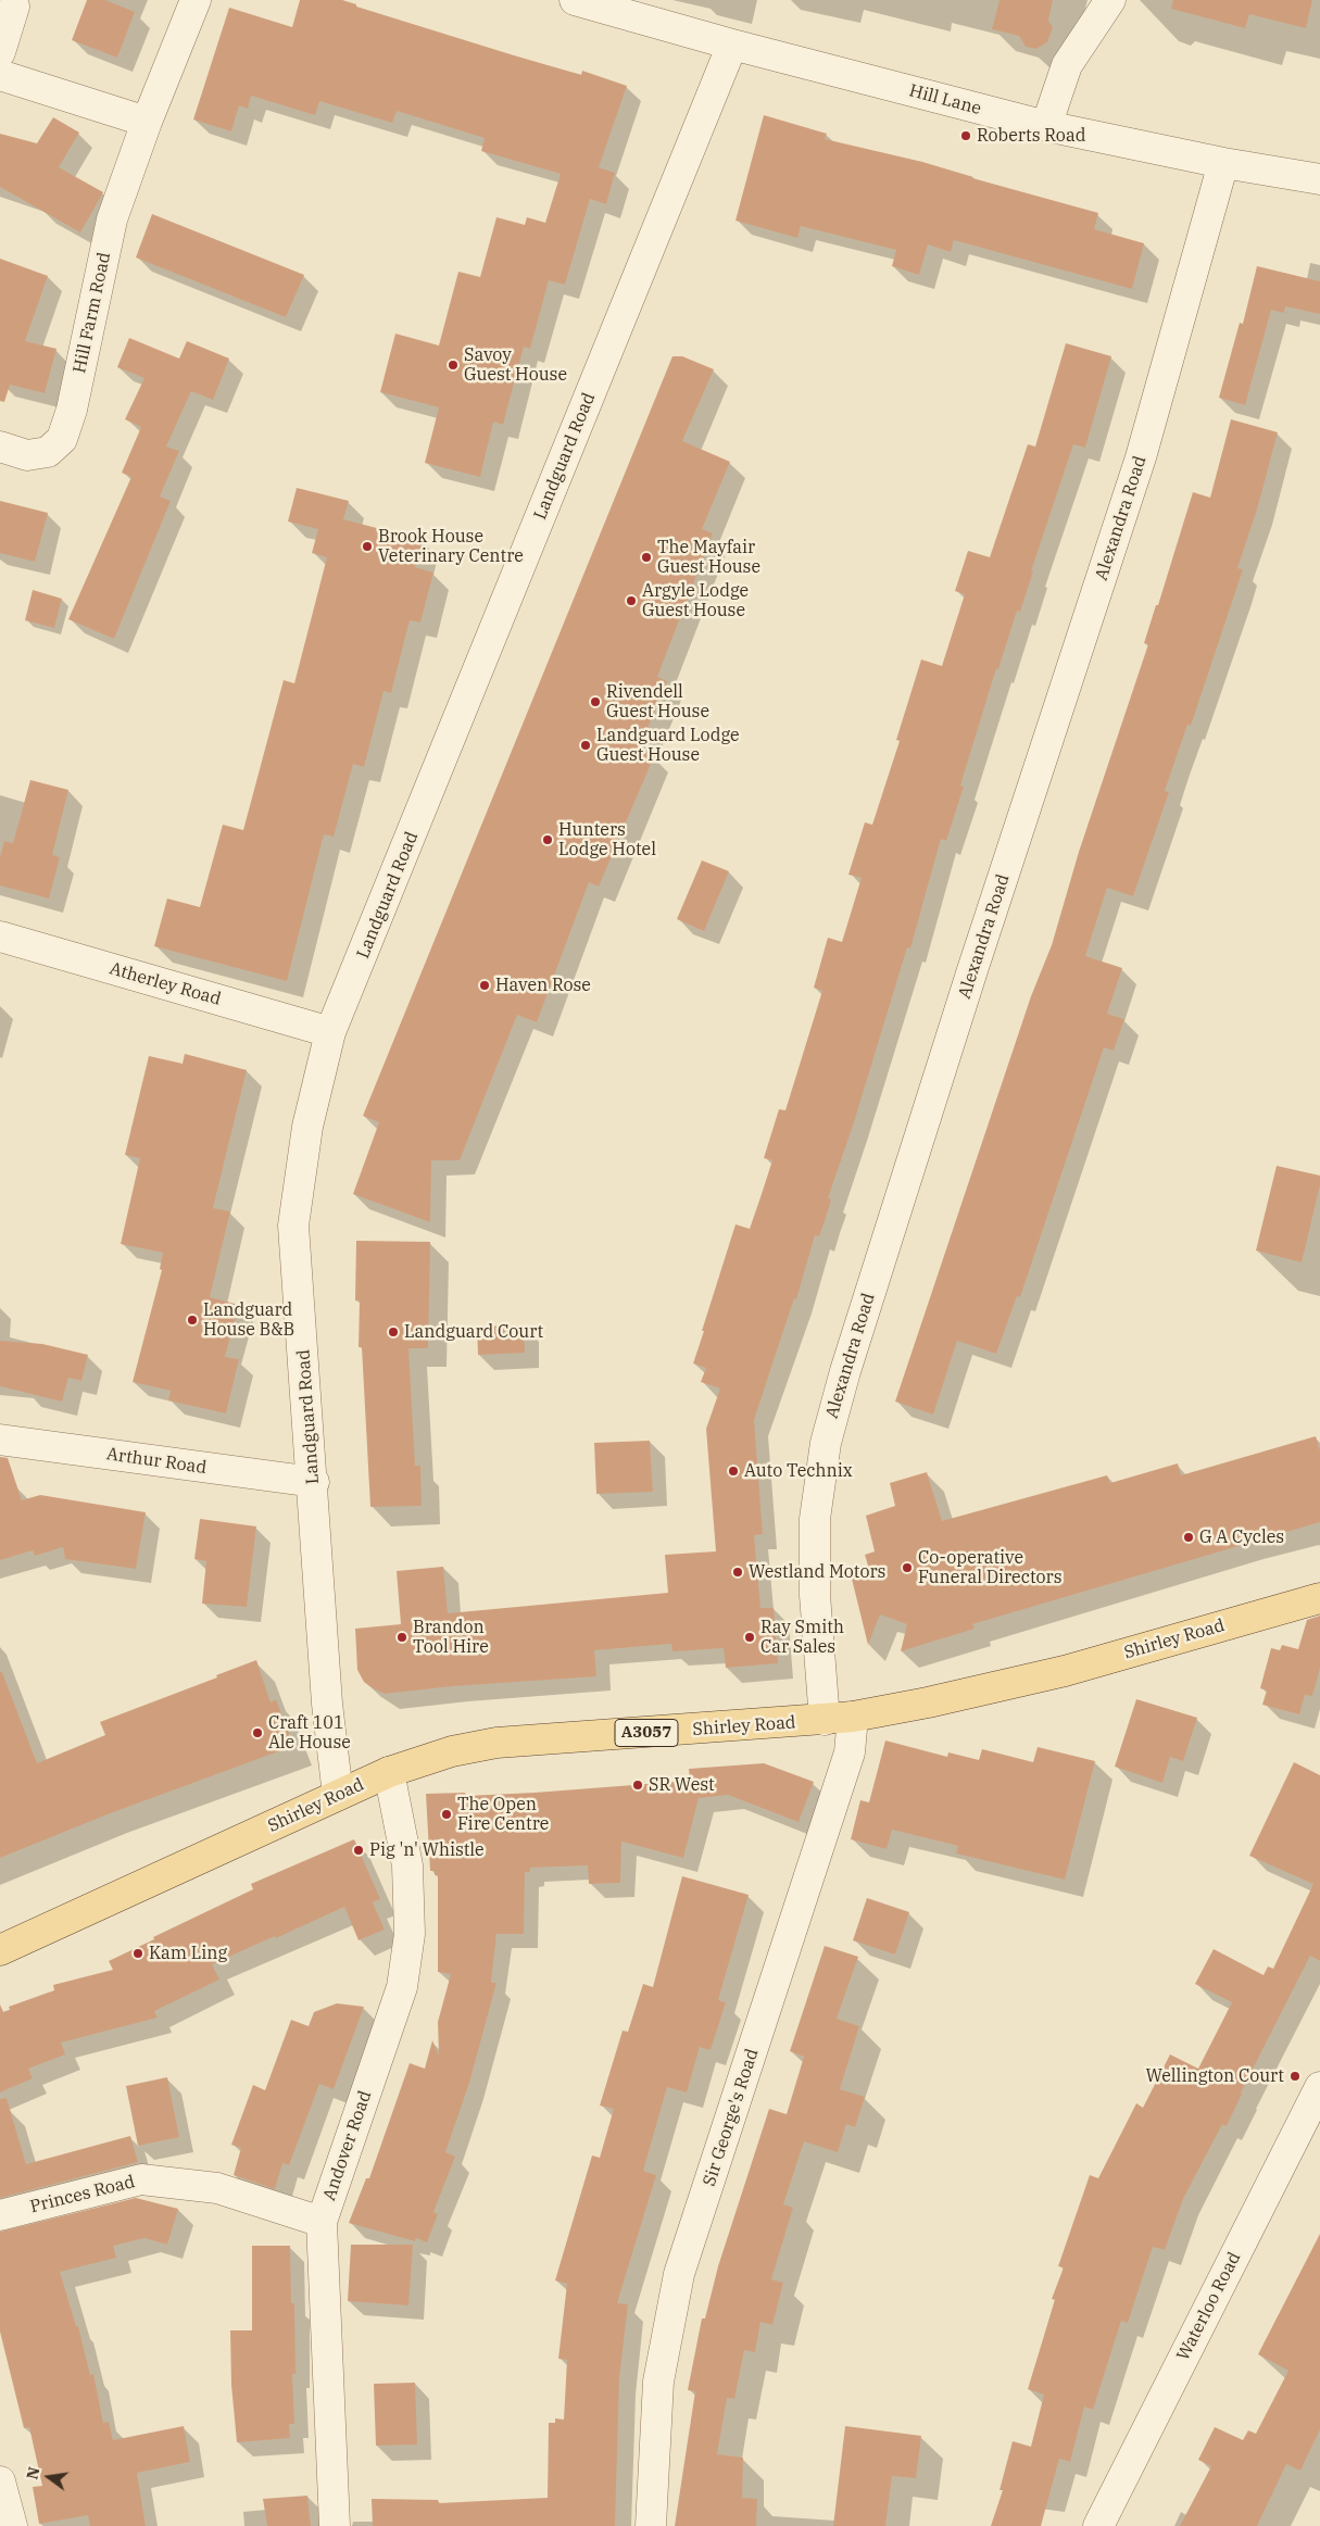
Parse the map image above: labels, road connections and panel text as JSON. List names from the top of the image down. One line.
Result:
{"streets":{"main road":["Shirley Road","A3057"],"street":["Hill Lane","Hill Farm Road","Landguard Road","Alexandra Road","Atherley Road","Arthur Road","Sir George's Road","Andover Road","Princes Road","Waterloo Road"]},"crossings":[["Hill Lane","Landguard Road"],["Hill Lane","Alexandra Road"],["Landguard Road","Atherley Road"],["Landguard Road","Arthur Road"],["Landguard Road","Shirley Road"],["Alexandra Road","Shirley Road"],["Alexandra Road","Sir George's Road"],["Shirley Road","Sir George's Road"],["Shirley Road","Andover Road"],["Andover Road","Princes Road"]],"places":["Roberts Road","Savoy Guest House","Brook House Veterinary Centre","The Mayfair Guest House","Argyle Lodge Guest House","Rivendell Guest House","Landguard Lodge Guest House","Hunters Lodge Hotel","Haven Rose","Landguard House B&B","Landguard Court","Auto Technix","G A Cycles","Co-operative Funeral Directors","Westland Motors","Brandon Tool Hire","Ray Smith Car Sales","Craft 101 Ale House","SR West","The Open Fire Centre","Pig 'n' Whistle","Kam Ling","Wellington Court"],"north":"left"}
